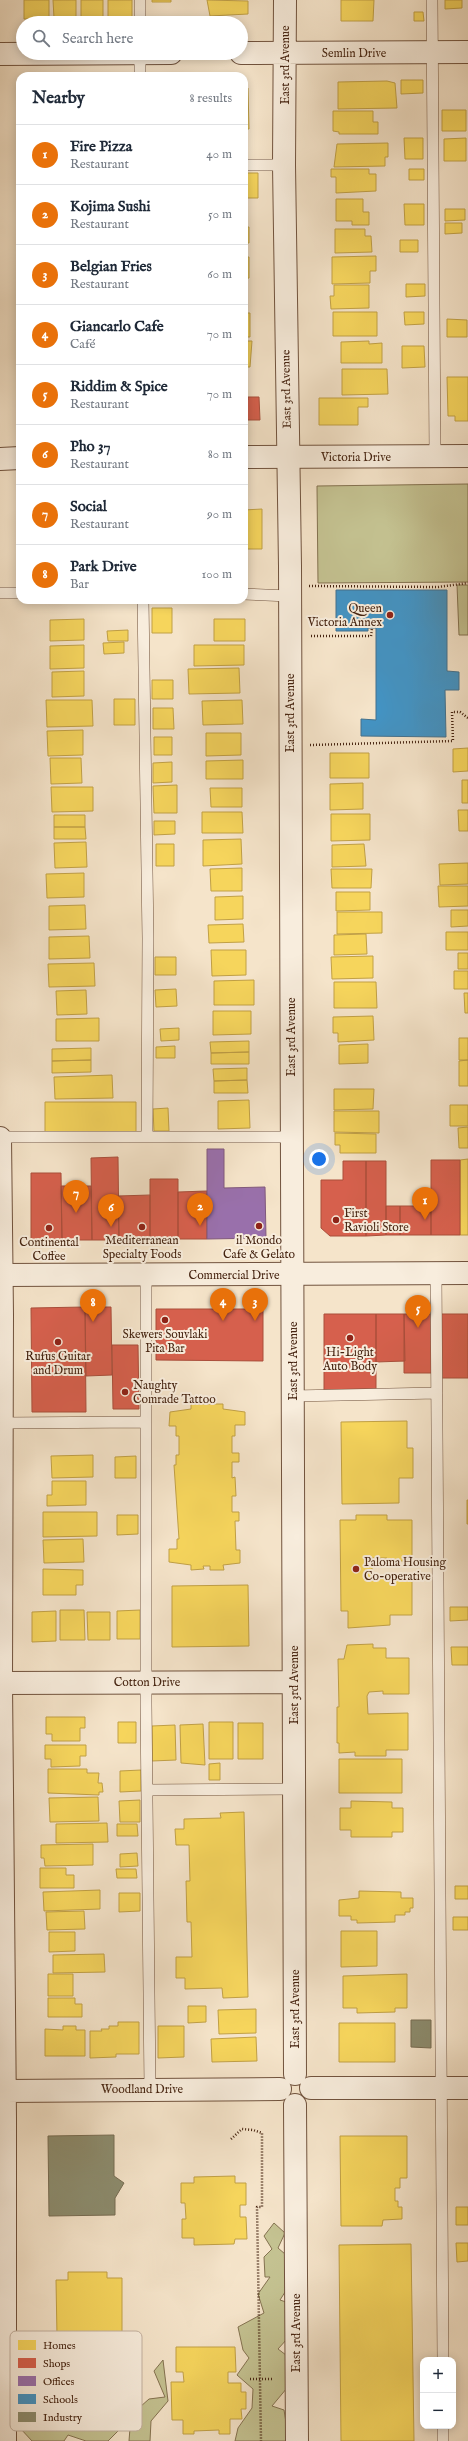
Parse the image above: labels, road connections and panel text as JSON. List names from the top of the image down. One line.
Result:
{"streets":{"street":["Semlin Drive","East 3rd Avenue","Victoria Drive","Commercial Drive","Cotton Drive","Woodland Drive"]},"crossings":[["Semlin Drive","East 3rd Avenue"],["East 3rd Avenue","Victoria Drive"],["East 3rd Avenue","Commercial Drive"],["East 3rd Avenue","Cotton Drive"],["East 3rd Avenue","Woodland Drive"]],"places":["Queen Victoria Annex","First Ravioli Store","il Mondo Cafe & Gelato","Mediterranean Specialty Foods","Continental Coffee","Skewers Souvlaki Pita Bar","Hi-Light Auto Body","Rufus Guitar and Drum","Naughty Comrade Tattoo","Paloma Housing Co-operative"],"legend":["Homes","Shops","Offices","Schools","Industry"],"page":{"search":"Search here","heading":["Nearby","8 results"],"list":[{"mark":"1","name":"Fire Pizza","note":"Restaurant","value":"40 m"},{"mark":"2","name":"Kojima Sushi","note":"Restaurant","value":"50 m"},{"mark":"3","name":"Belgian Fries","note":"Restaurant","value":"60 m"},{"mark":"4","name":"Giancarlo Cafe","note":"Café","value":"70 m"},{"mark":"5","name":"Riddim & Spice","note":"Restaurant","value":"70 m"},{"mark":"6","name":"Pho 37","note":"Restaurant","value":"80 m"},{"mark":"7","name":"Social","note":"Restaurant","value":"90 m"},{"mark":"8","name":"Park Drive","note":"Bar","value":"100 m"}],"pins":["7","1","2","6","3","4","8","5"],"map_buttons":["+","−"]}}
